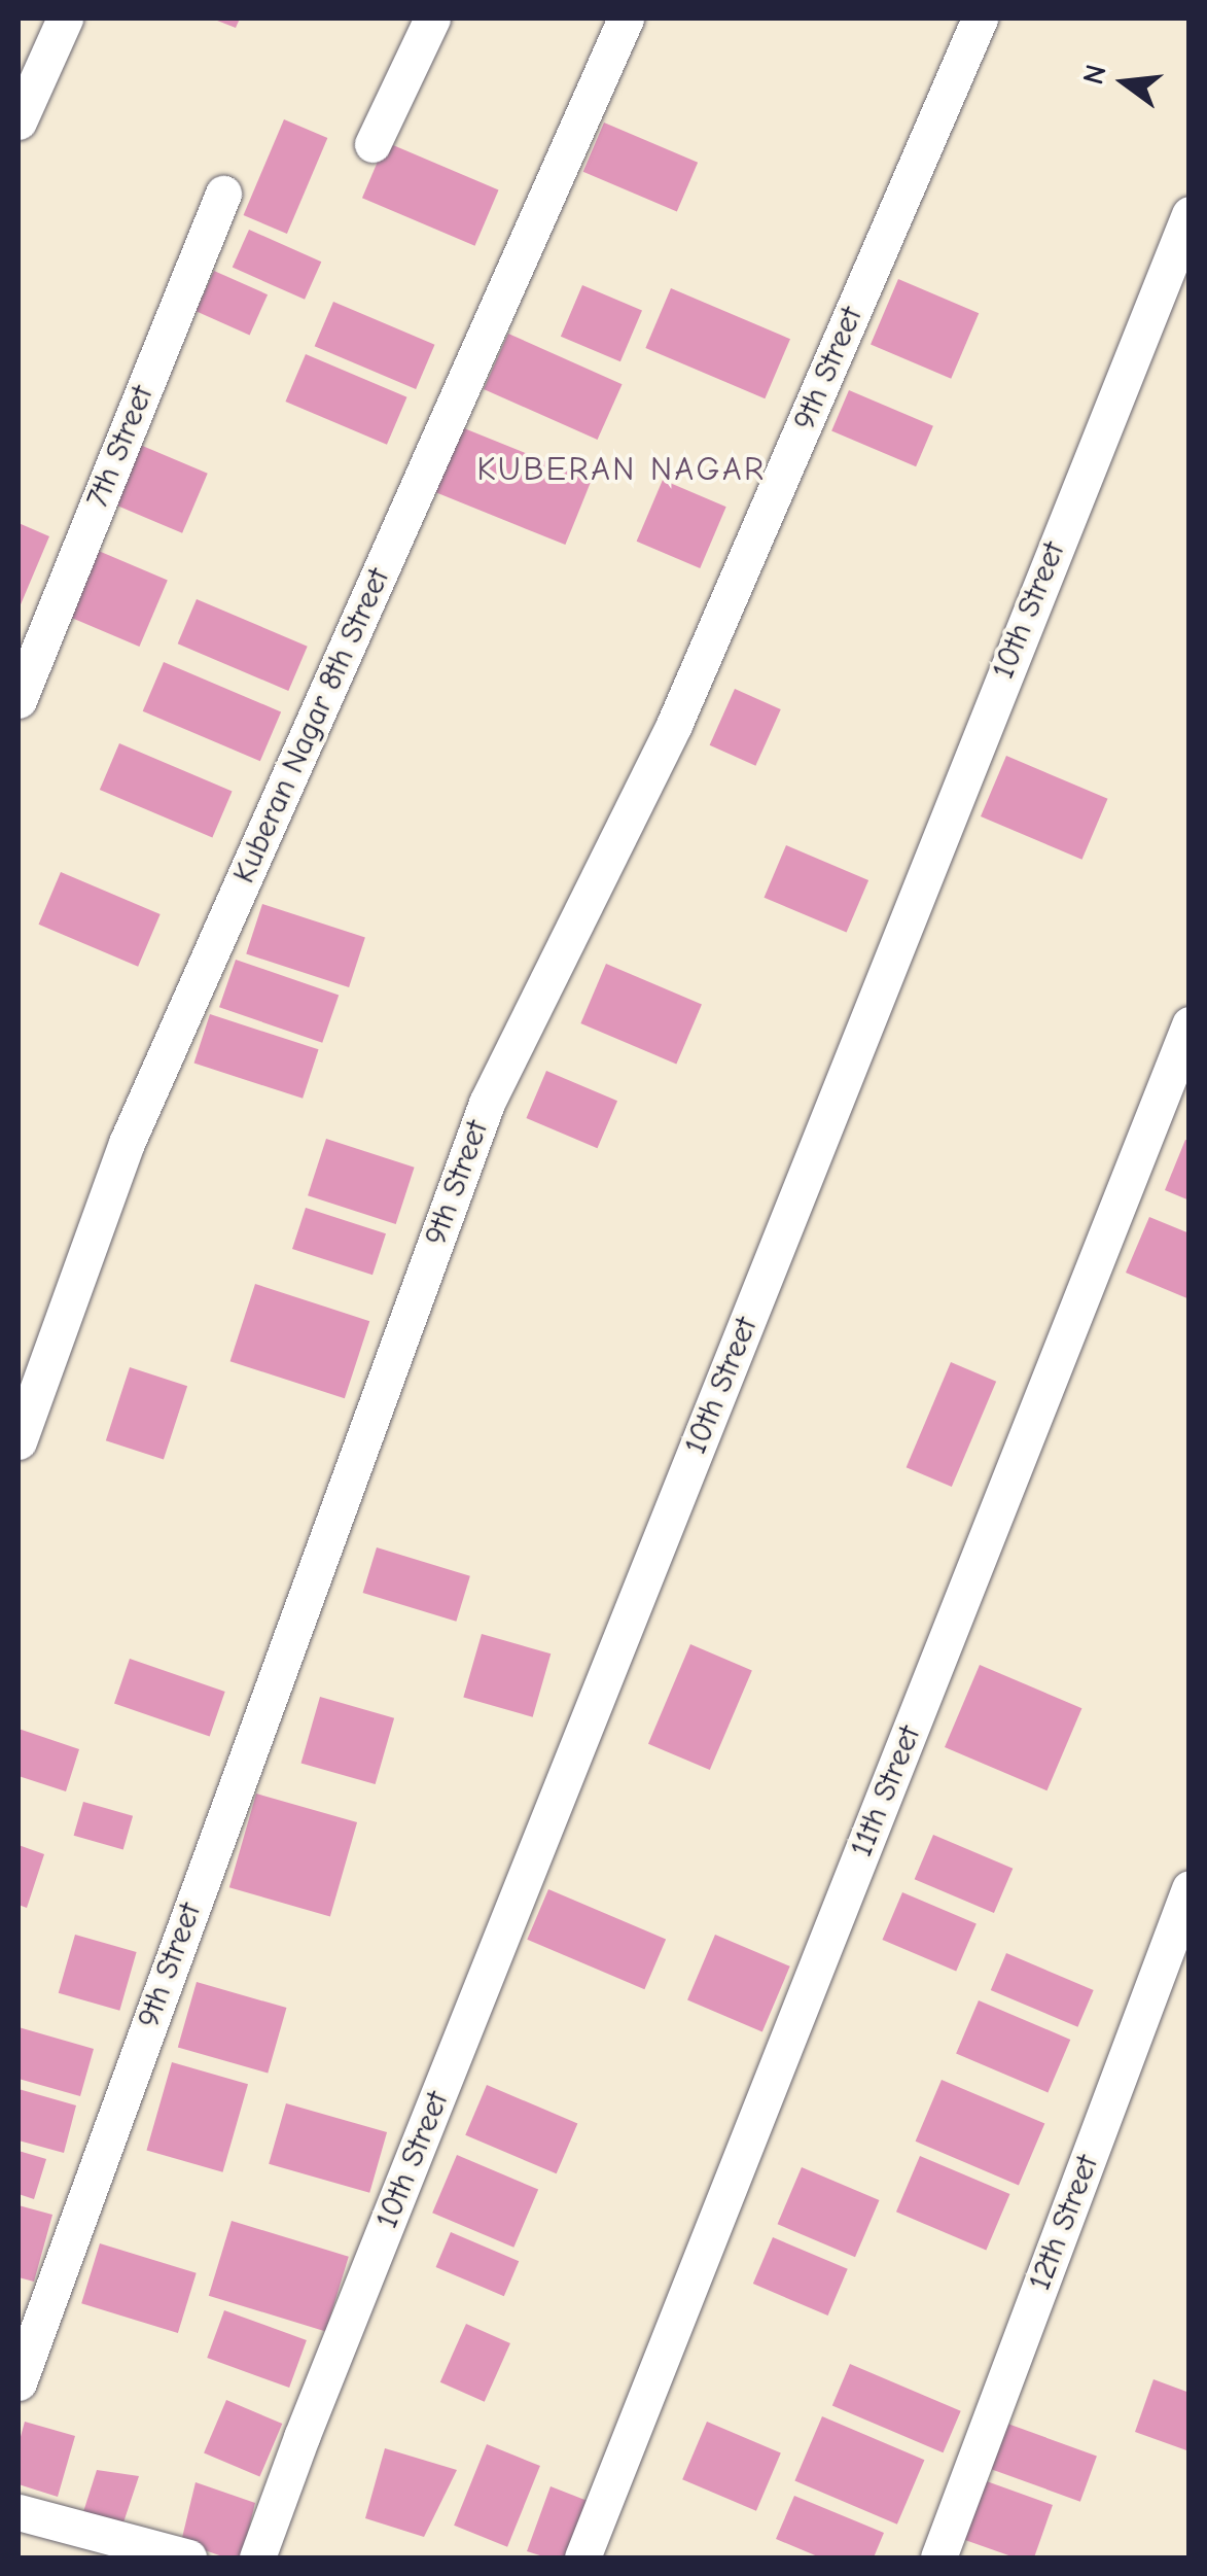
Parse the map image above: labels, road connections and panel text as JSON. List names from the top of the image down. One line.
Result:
{"streets":{"street":["9th Street","7th Street","10th Street","Kuberan Nagar 8th Street","11th Street","12th Street"]},"districts":["KUBERAN NAGAR"],"north":"left"}
